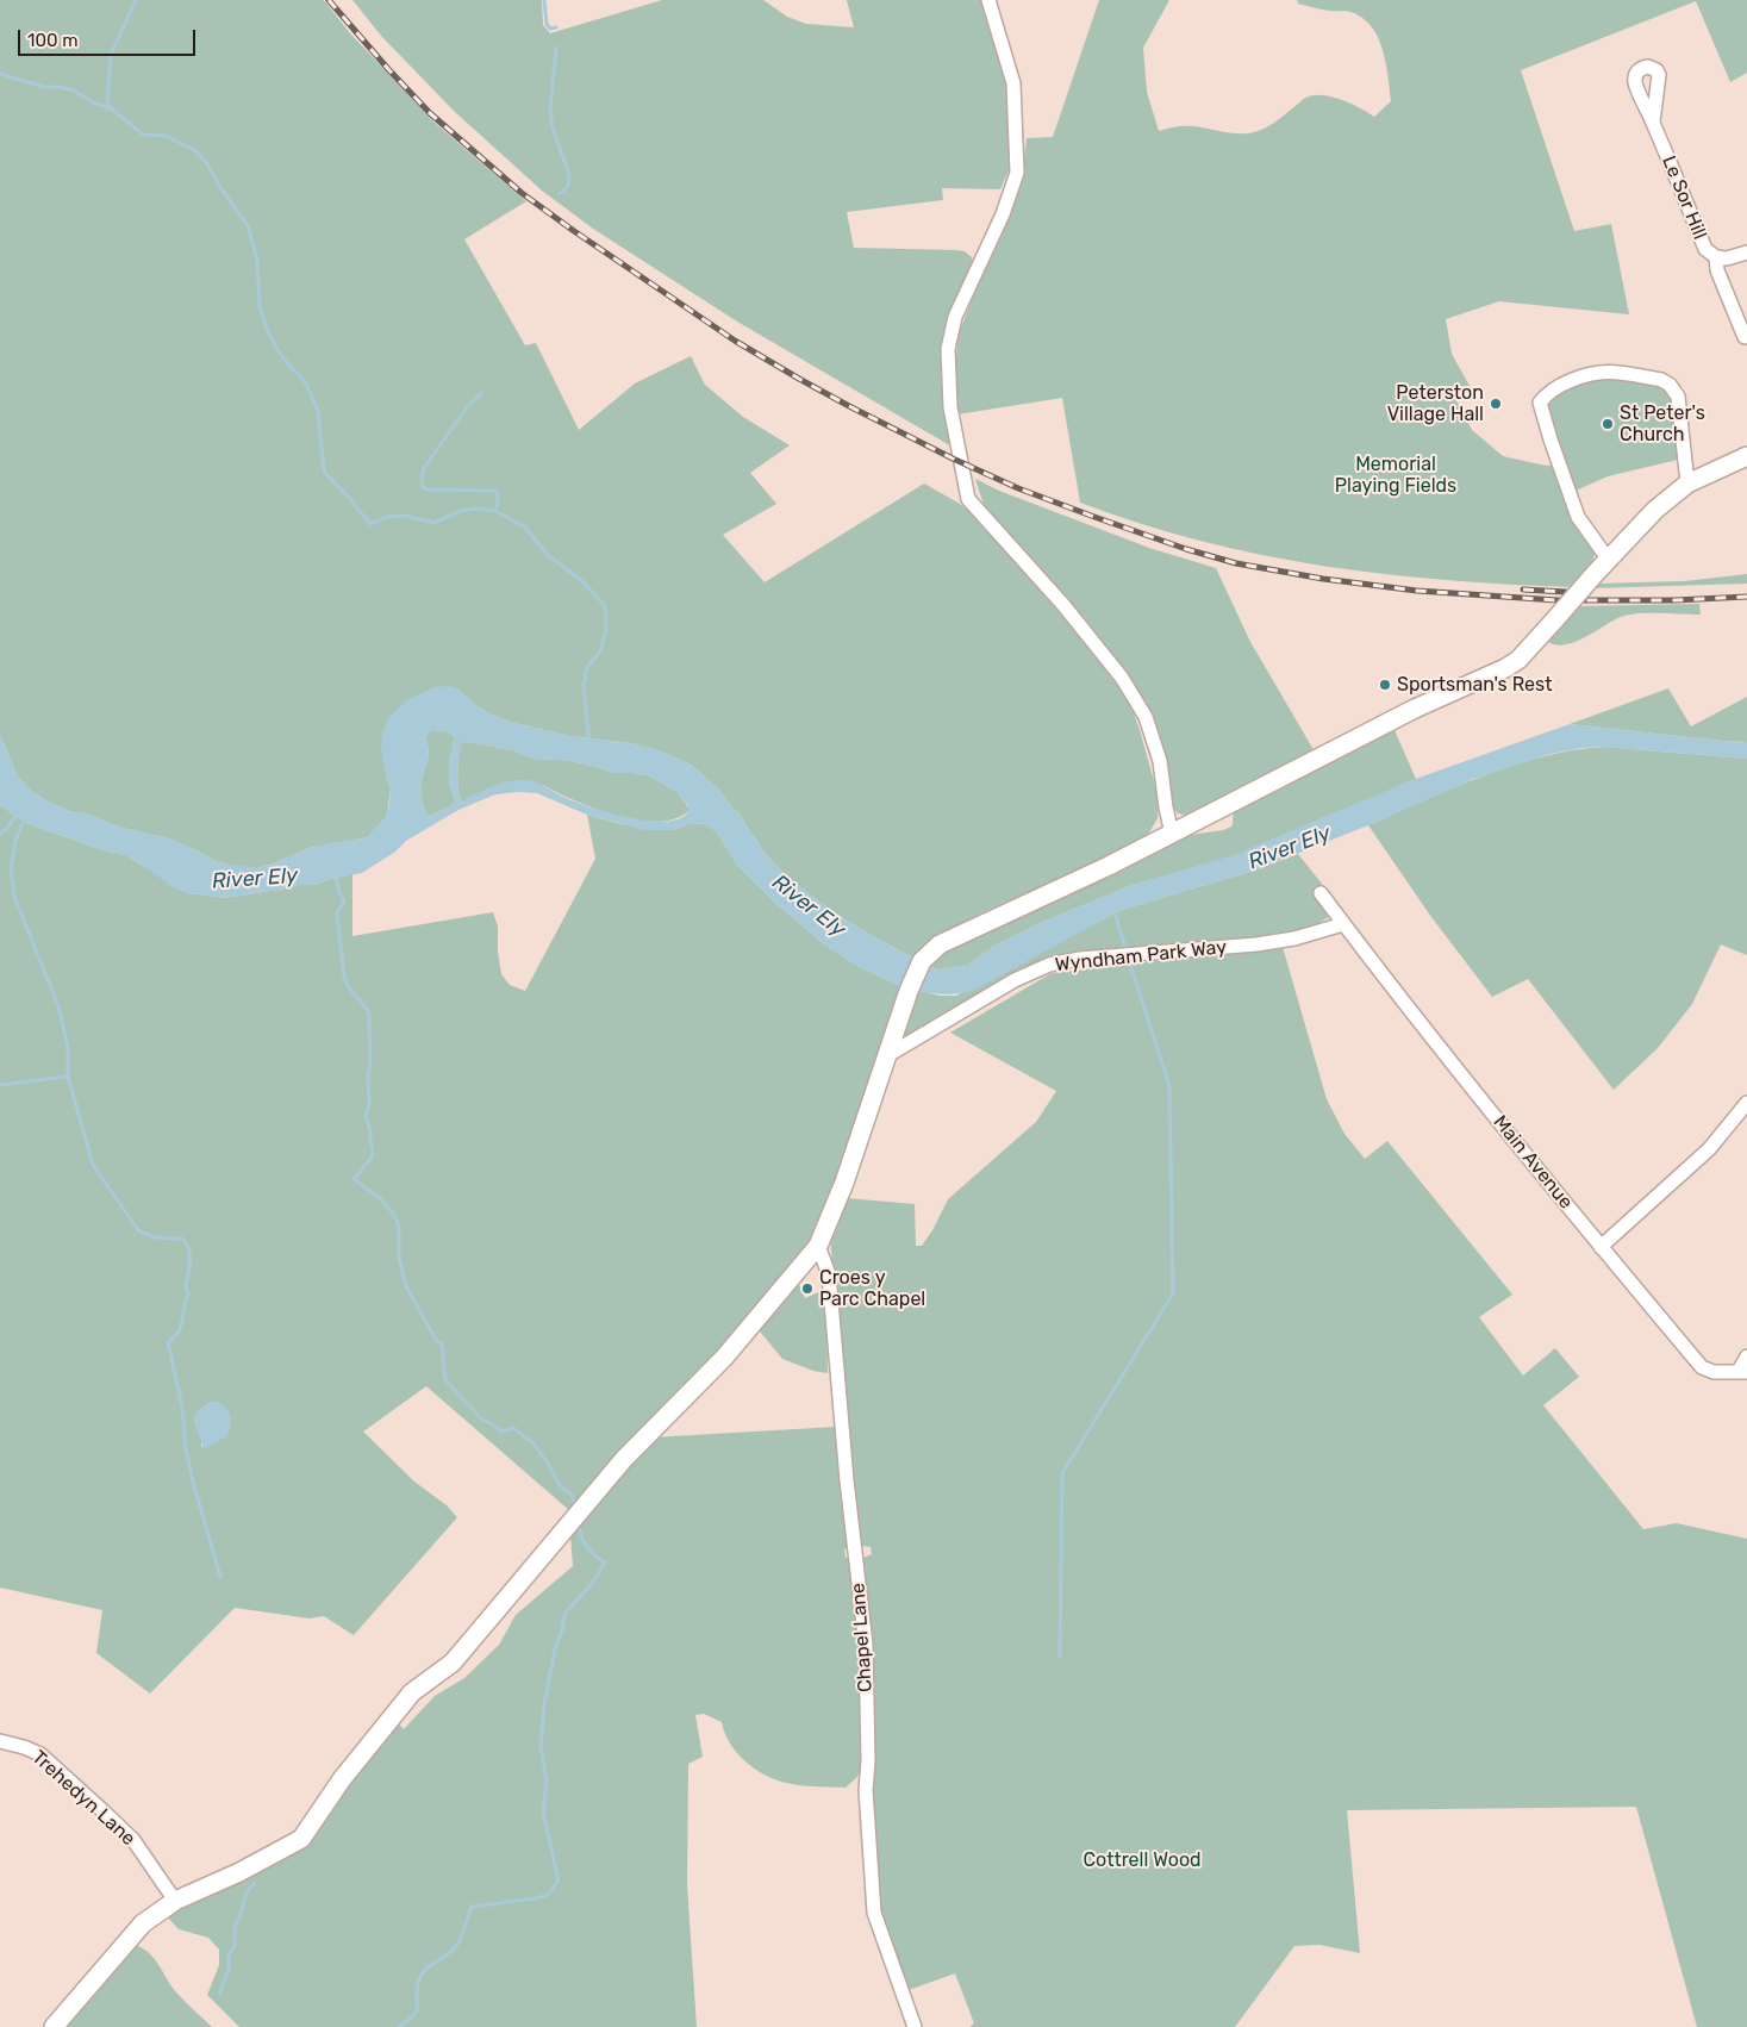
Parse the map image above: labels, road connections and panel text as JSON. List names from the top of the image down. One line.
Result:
{"streets":{"street":["Le Sor Hill","Wyndham Park Way","Main Avenue","Chapel Lane","Trehedyn Lane"]},"crossings":[["Wyndham Park Way","Main Avenue"]],"water":["River Ely"],"parks":["Memorial Playing Fields","Cottrell Wood"],"places":["Peterston Village Hall","St Peter's Church","Sportsman's Rest","Croes y Parc Chapel"],"scale_bar":"100 m"}
